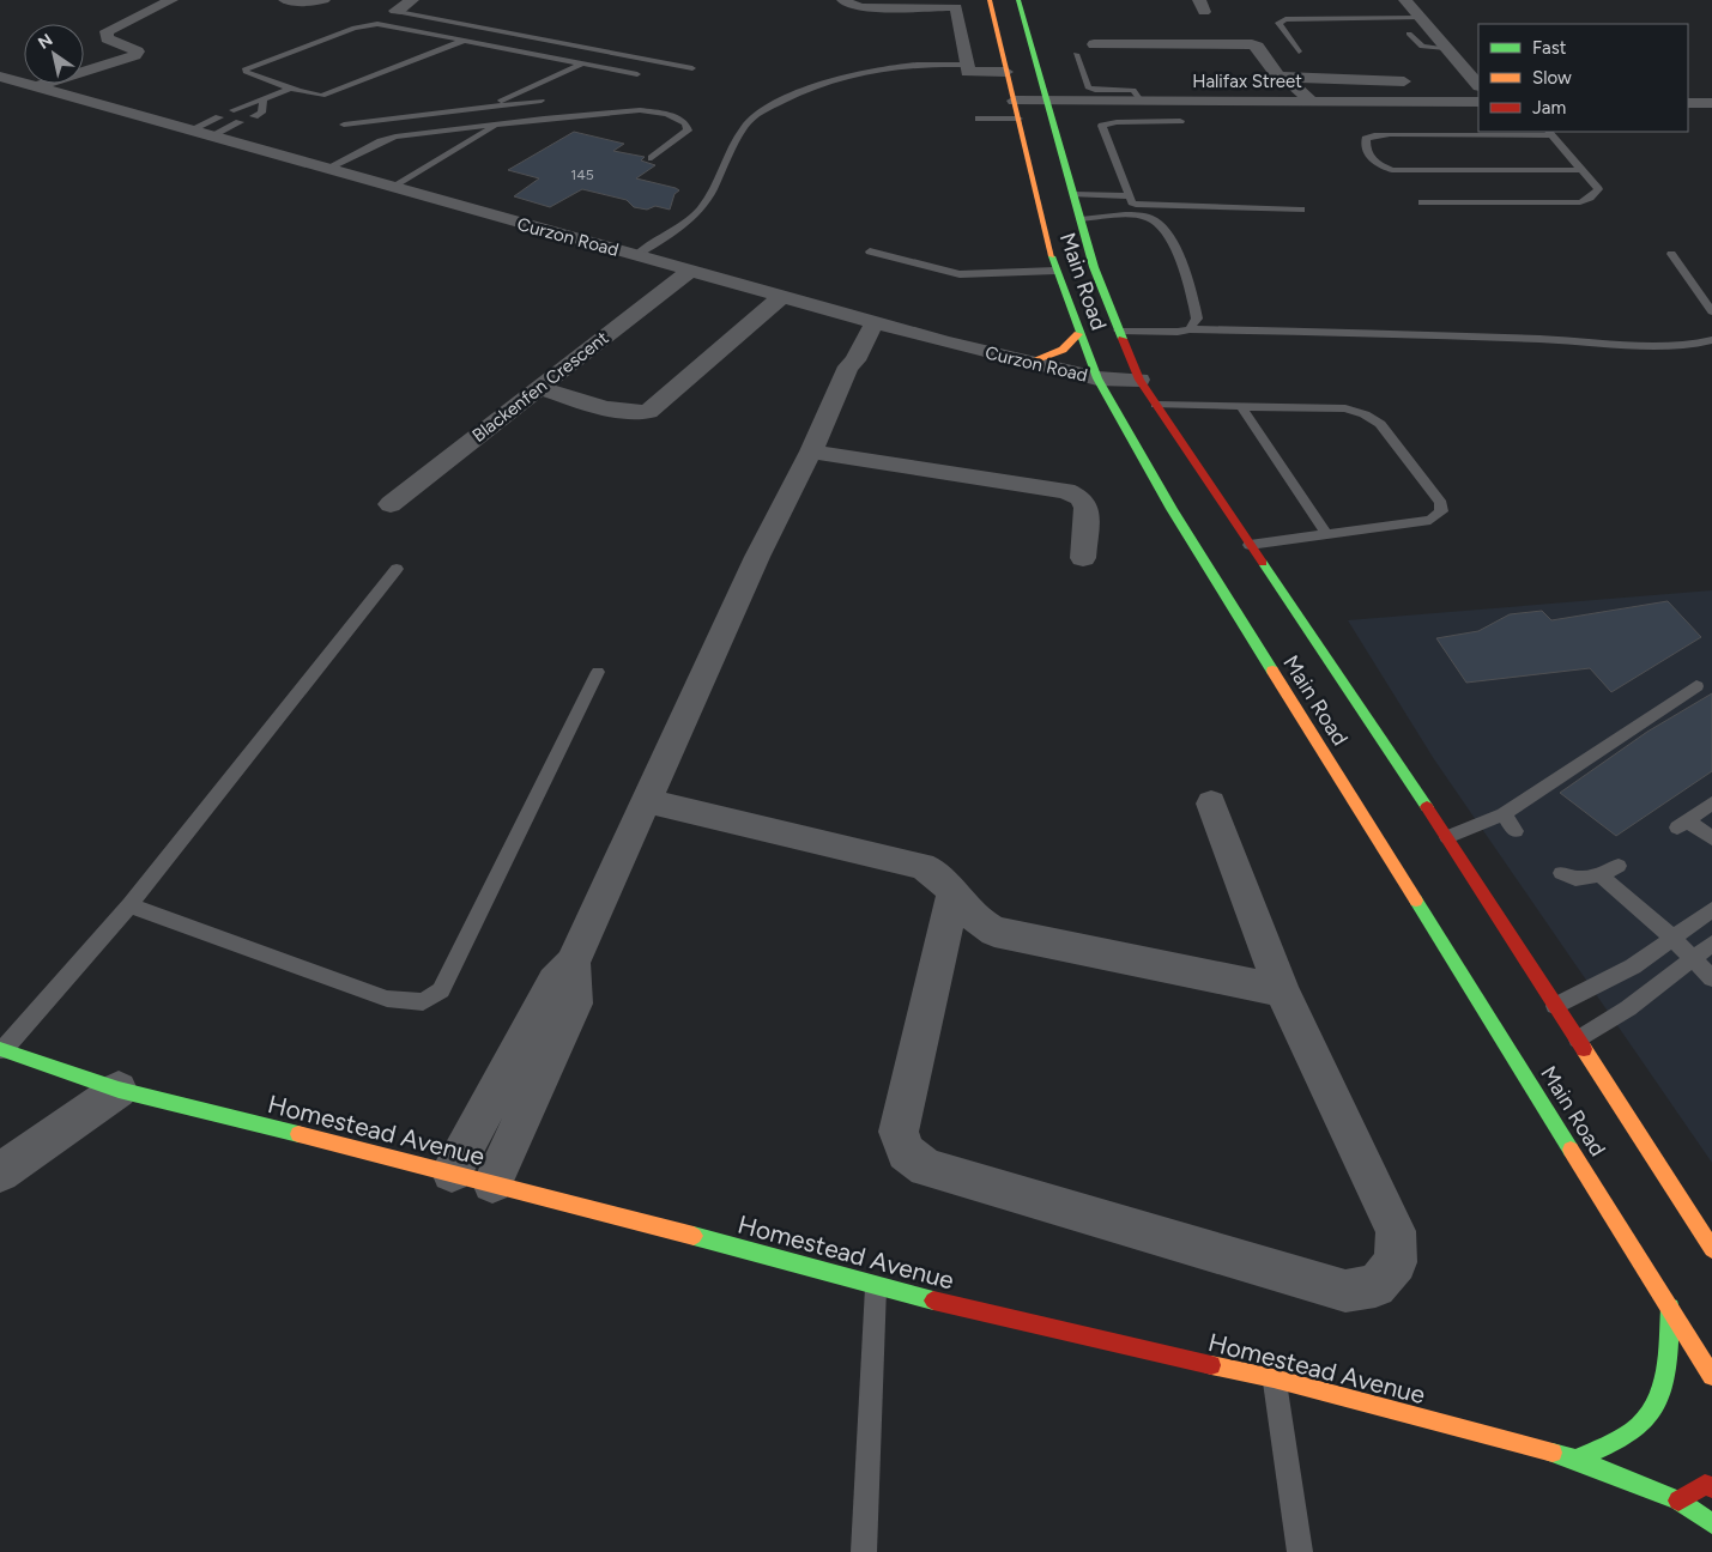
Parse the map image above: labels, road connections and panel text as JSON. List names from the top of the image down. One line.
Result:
{"streets":{"main road":["Main Road","Homestead Avenue"],"street":["Halifax Street","Curzon Road","Blackenfen Crescent"]},"crossings":[["Halifax Street","Main Road"],["Curzon Road","Main Road"],["Curzon Road","Blackenfen Crescent"]],"house_numbers":["145"],"legend":["Fast","Slow","Jam"],"north":"top left"}
